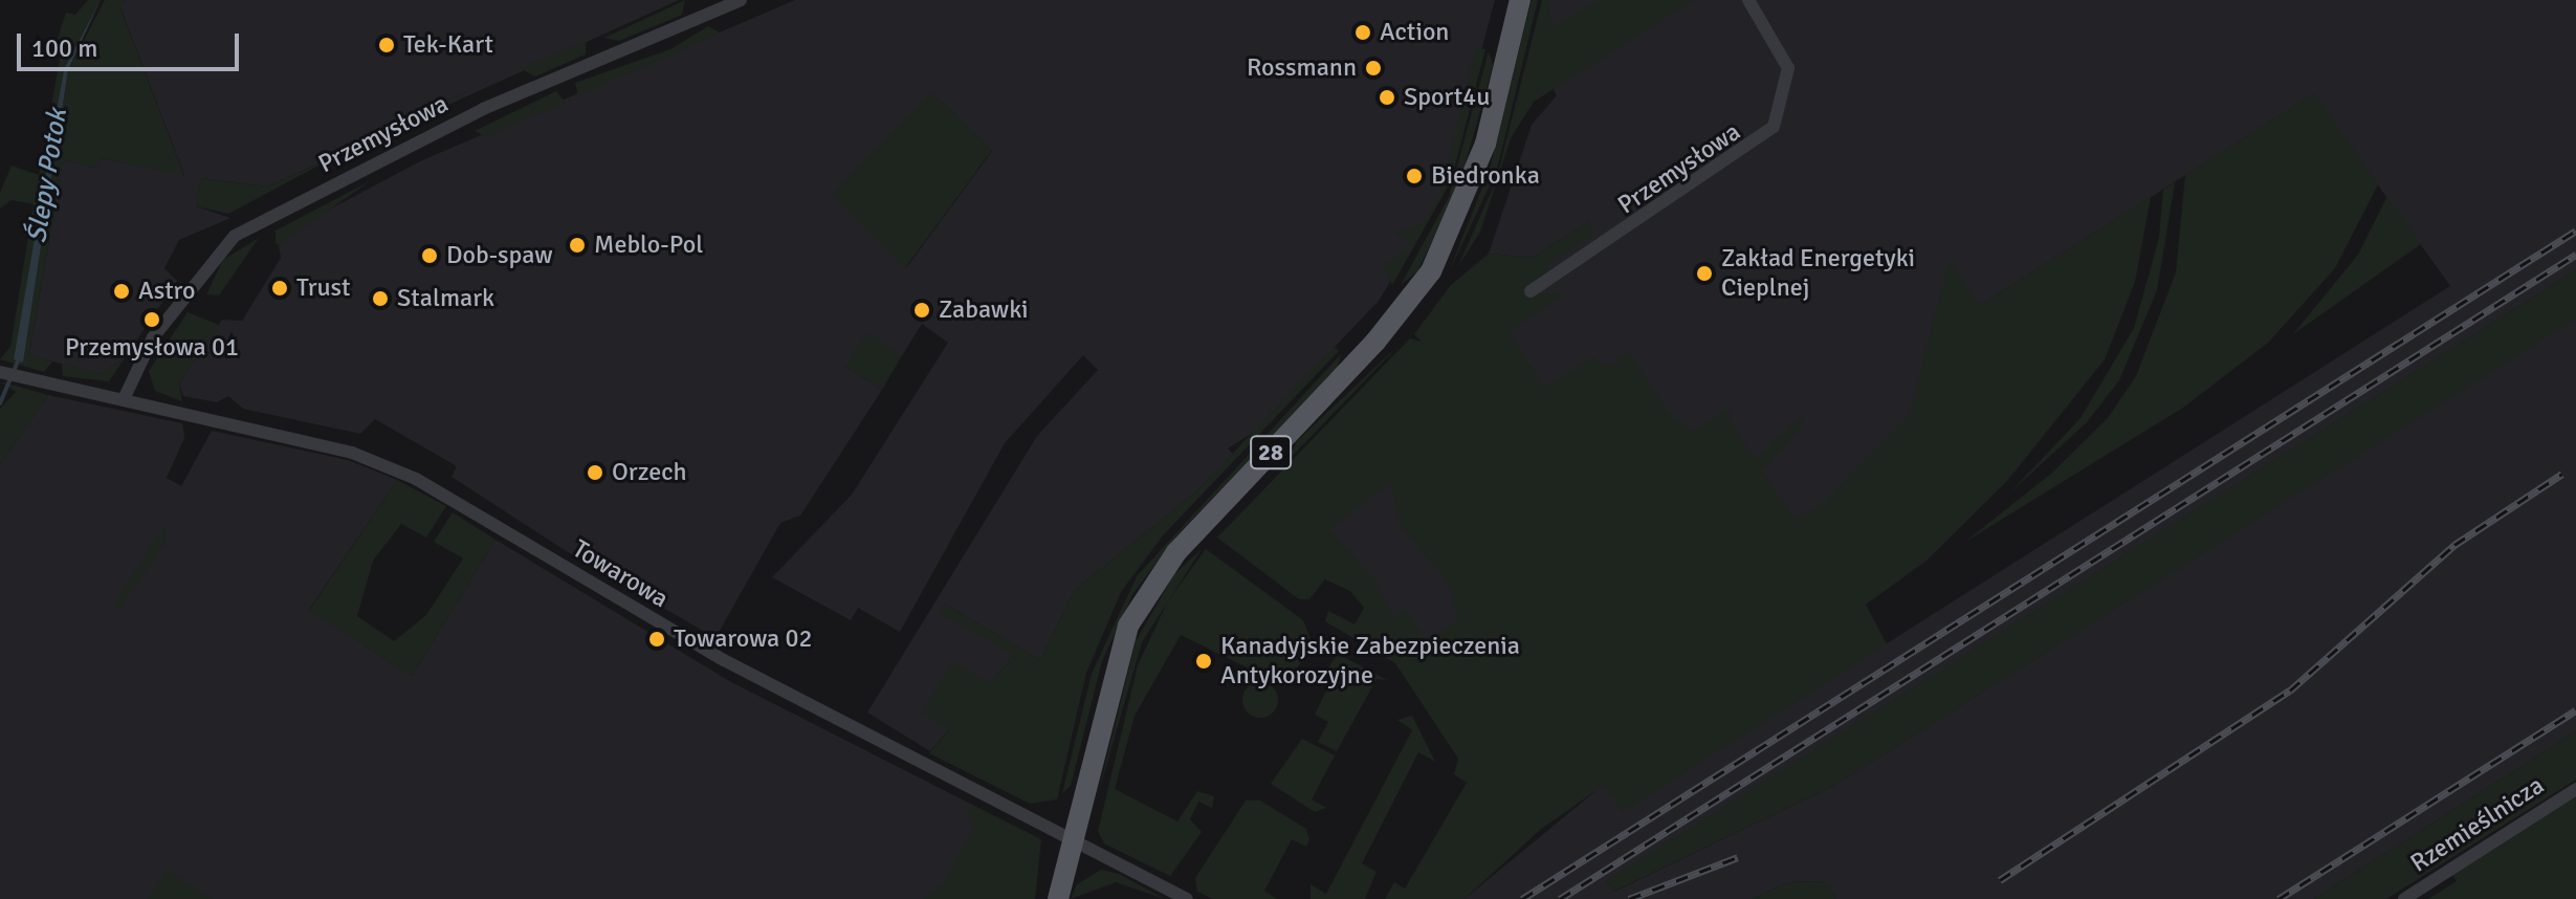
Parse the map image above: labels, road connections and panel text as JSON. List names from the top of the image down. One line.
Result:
{"streets":{"main road":["28"],"street":["Przemysłowa","Towarowa","Rzemieślnicza"]},"crossings":[["Przemysłowa","Towarowa"],["28","Towarowa"]],"water":["Ślepy Potok"],"places":["Action","Tek-Kart","Rossmann","Sport4u","Biedronka","Meblo-Pol","Dob-spaw","Zakład Energetyki Cieplnej","Trust","Astro","Stalmark","Zabawki","Przemysłowa 01","Orzech","Towarowa 02","Kanadyjskie Zabezpieczenia Antykorozyjne"],"scale_bar":"100 m"}
